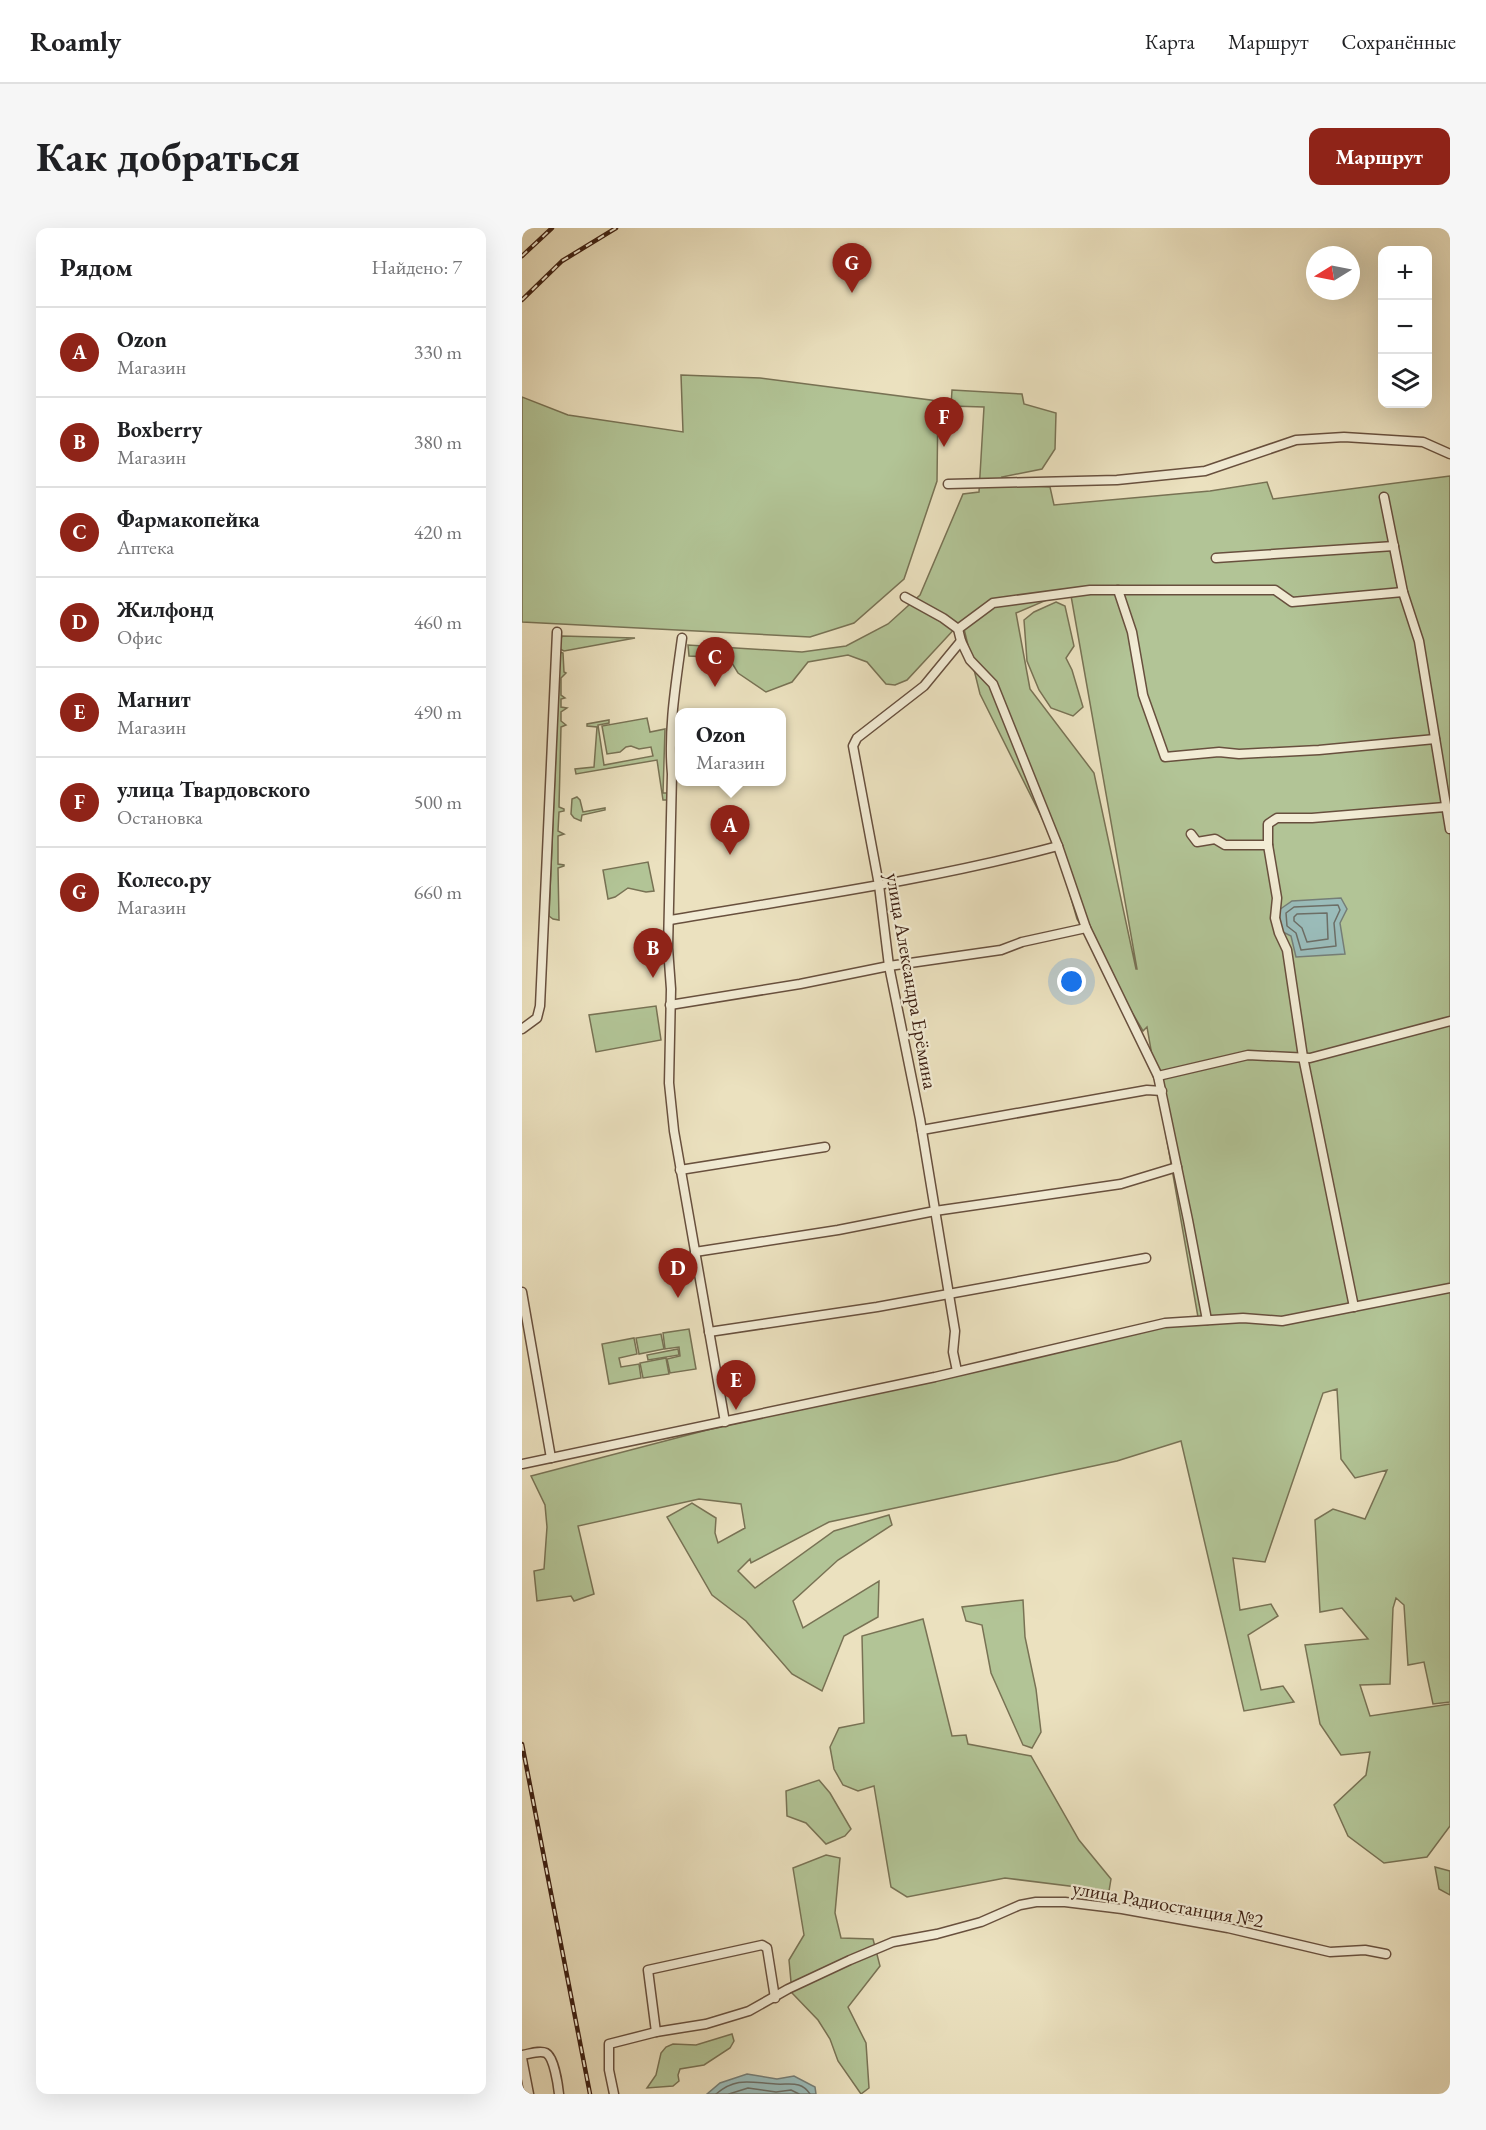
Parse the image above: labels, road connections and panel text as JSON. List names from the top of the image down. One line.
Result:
{"streets":{"street":["улица Александра Ерёмина","улица Радиостанция №2"]},"north":"left","page":{"header":"Roamly","nav":["Карта","Маршрут","Сохранённые"],"buttons":"Маршрут","title":"Как добраться","heading":["Рядом","Найдено: 7"],"pins":["G","F","C","A","B","D","E"],"map_buttons":["+","−"],"list":[{"mark":"A","name":"Ozon","note":"Магазин","value":"330 m"},{"mark":"B","name":"Boxberry","note":"Магазин","value":"380 m"},{"mark":"C","name":"Фармакопейка","note":"Аптека","value":"420 m"},{"mark":"D","name":"Жилфонд","note":"Офис","value":"460 m"},{"mark":"E","name":"Магнит","note":"Магазин","value":"490 m"},{"mark":"F","name":"улица Твардовского","note":"Остановка","value":"500 m"},{"mark":"G","name":"Колесо.ру","note":"Магазин","value":"660 m"}],"popup":["Ozon","Магазин"]}}
